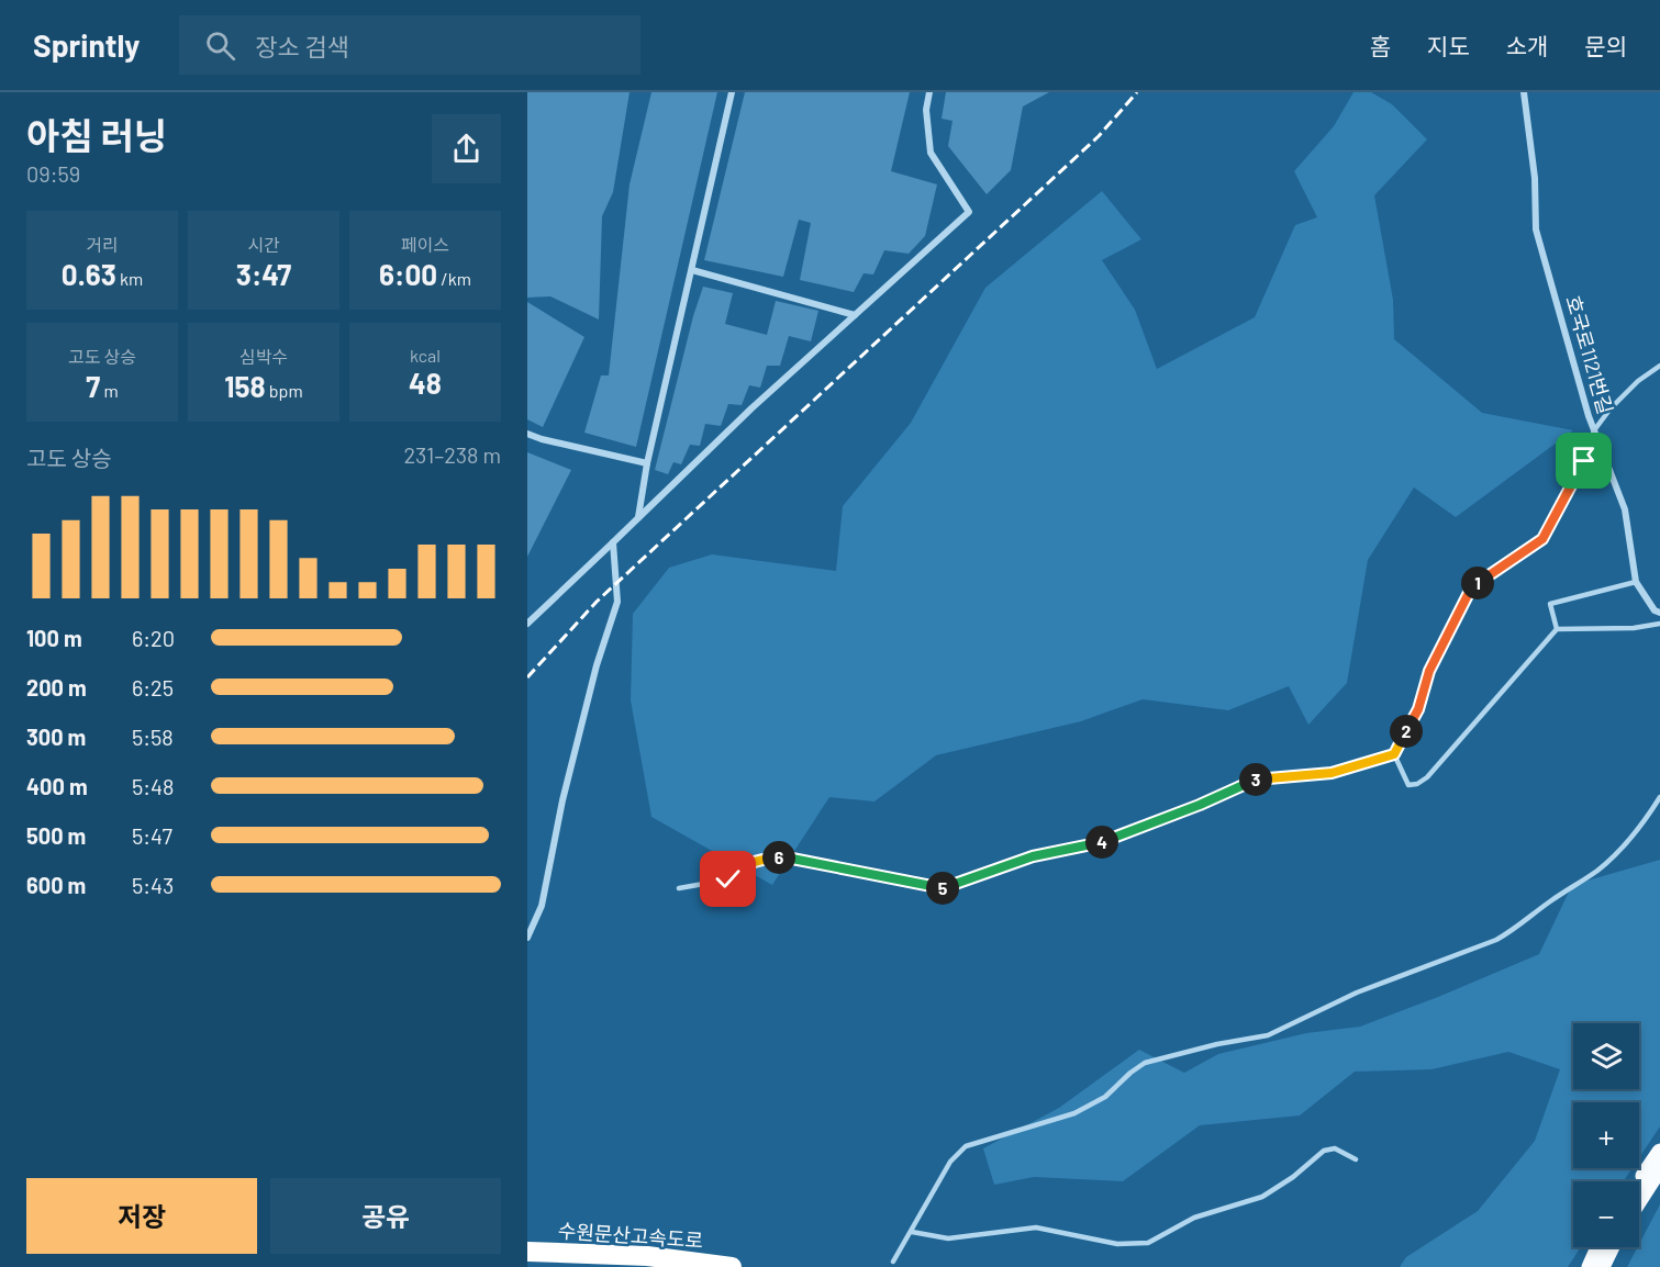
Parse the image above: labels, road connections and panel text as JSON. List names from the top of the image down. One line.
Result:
{"streets":{"highway":["수원문산고속도로"],"street":["호국로1121번길"]},"page":{"header":"Sprintly","search":"장소 검색","nav":["홈","지도","소개","문의"],"heading":["아침 러닝","09:59"],"stats":[["거리","0.63 km"],["시간","3:47"],["페이스","6:00 /km"],["고도 상승","7 m"],["심박수","158 bpm"],["kcal","48"]],"chart":["고도 상승","231–238 m"],"pins":["1","2","3","4","6","5"],"list":[{"name":"100 m","note":"6:20"},{"name":"200 m","note":"6:25"},{"name":"300 m","note":"5:58"},{"name":"400 m","note":"5:48"},{"name":"500 m","note":"5:47"},{"name":"600 m","note":"5:43"}],"map_buttons":["+","−"],"buttons":["저장","공유"]}}
